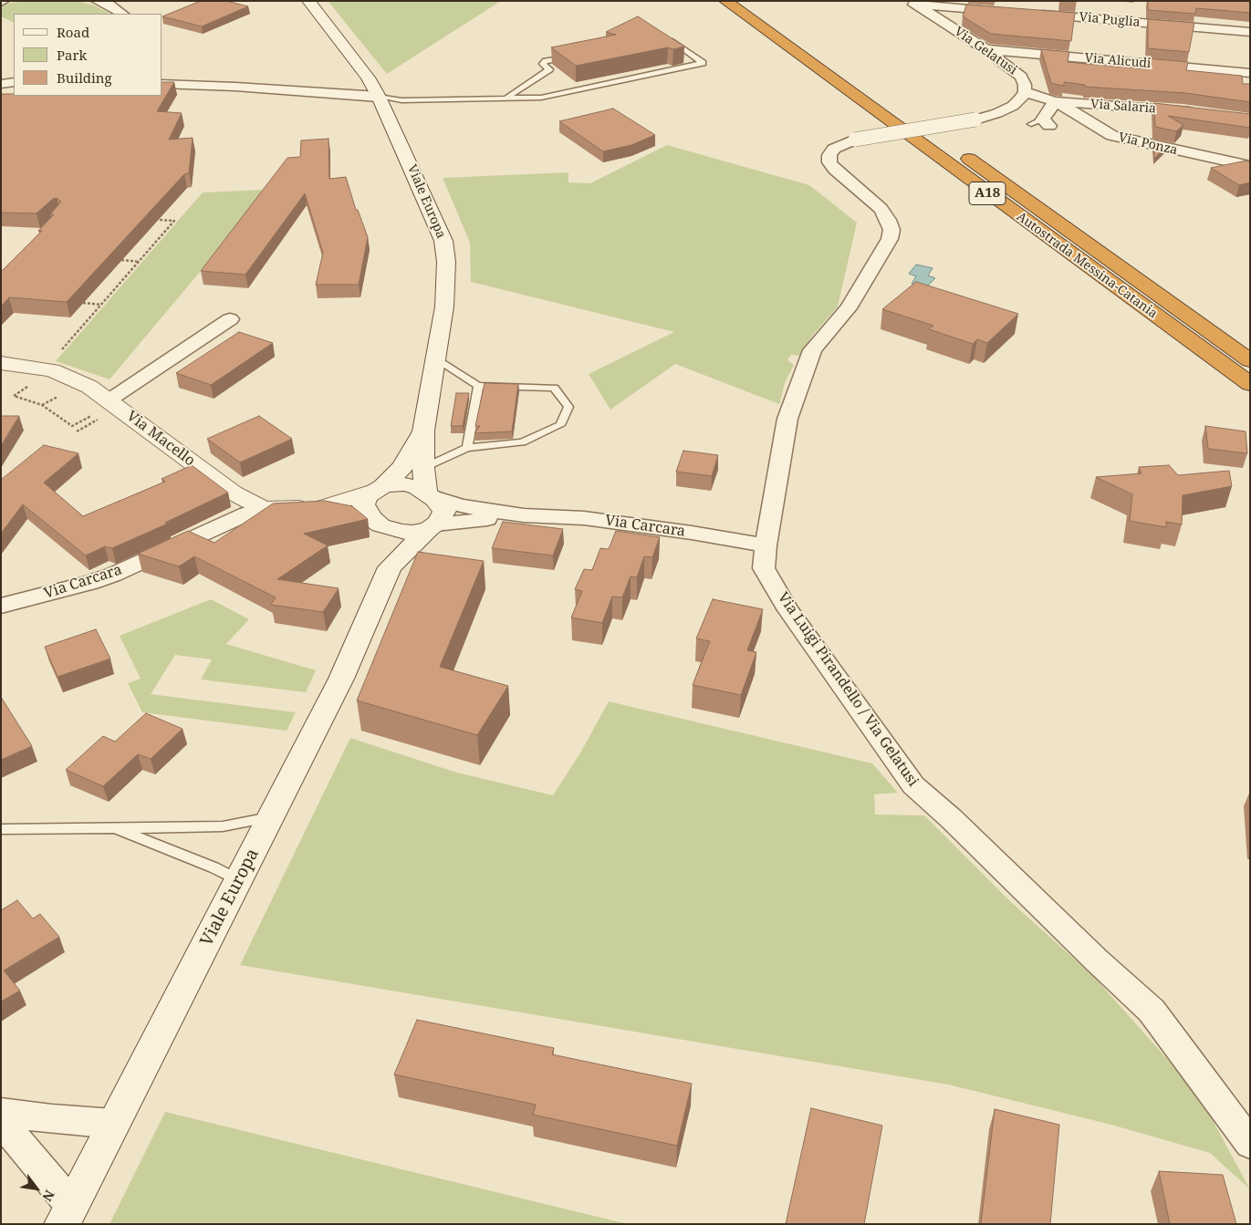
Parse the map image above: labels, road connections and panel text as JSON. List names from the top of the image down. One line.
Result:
{"streets":{"highway":["A18","Autostrada Messina-Catania"],"main road":["Viale Europa","Via Macello"],"street":["Via Puglia","Via Gelatusi","Via Alicudi","Via Salaria","Via Ponza","Via Carcara","Via Luigi Pirandello / Via Gelatusi"]},"crossings":[["Via Gelatusi","Via Alicudi"],["Via Gelatusi","Via Salaria"],["Via Gelatusi","Via Luigi Pirandello / Via Gelatusi"],["Via Salaria","Via Ponza"],["Via Macello","Via Carcara"],["Via Carcara","Via Luigi Pirandello / Via Gelatusi"]],"legend":["Road","Park","Building"],"north":"bottom right"}
